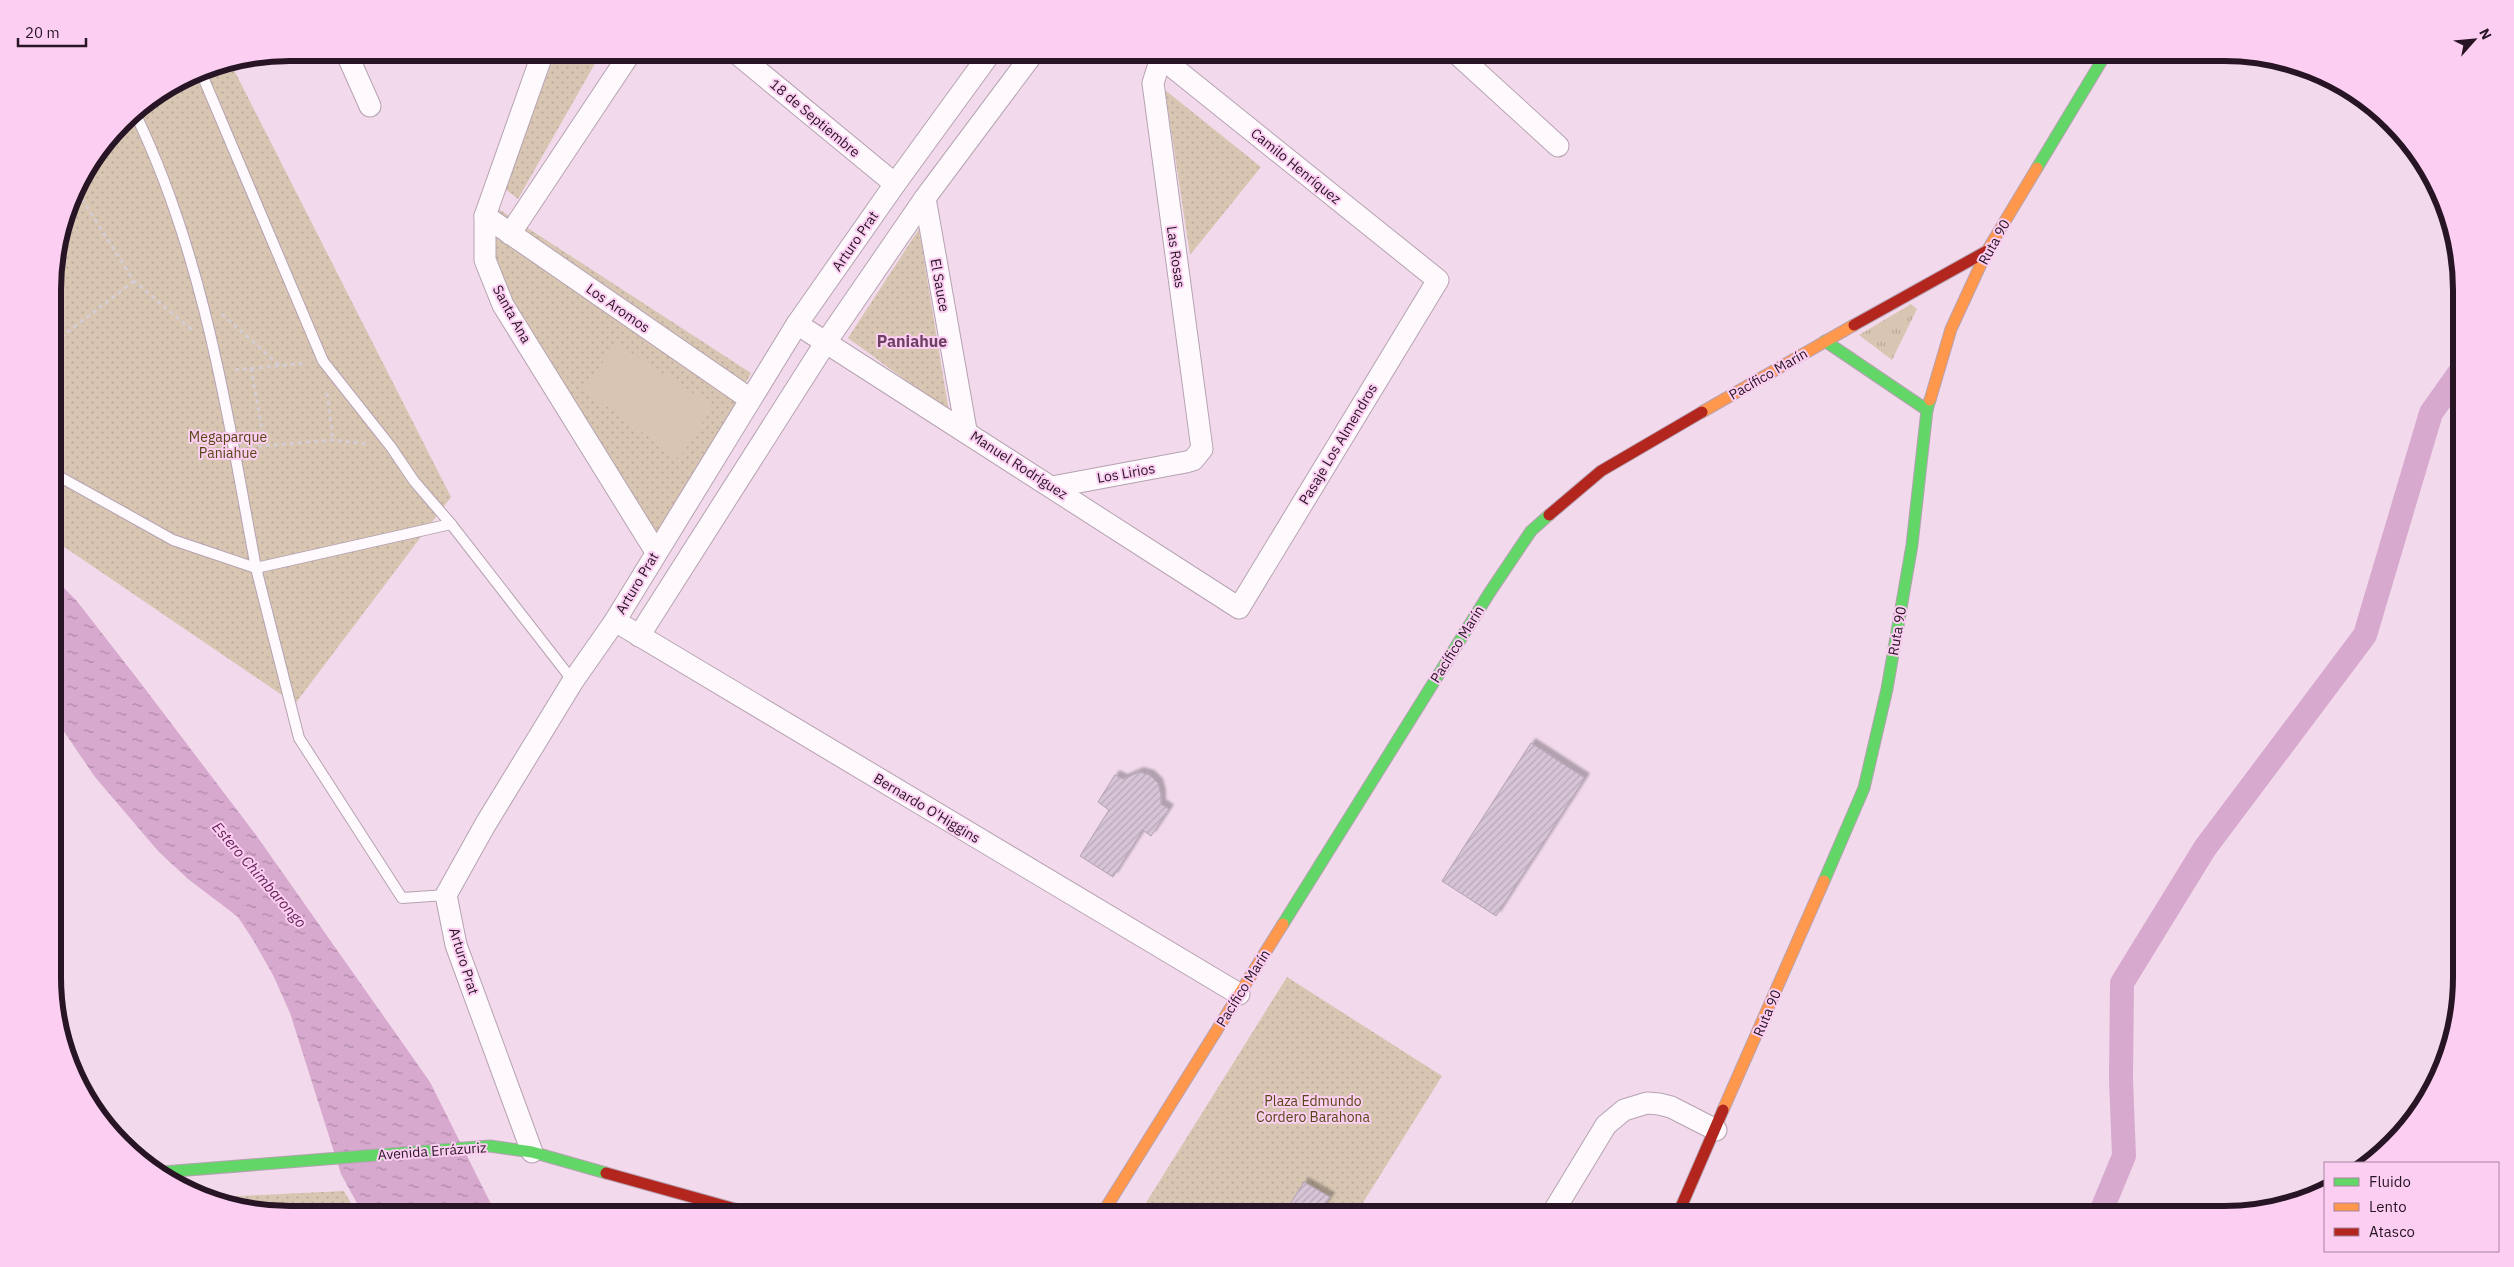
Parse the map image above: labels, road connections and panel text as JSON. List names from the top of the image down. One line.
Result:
{"streets":{"street":["18 de Septiembre","Camilo Henríquez","Arturo Prat","Ruta 90","Las Rosas","El Sauce","Los Aromos","Santa Ana","Pacífico Marín","Pasaje Los Almendros","Manuel Rodríguez","Los Lirios","Bernardo O'Higgins","Avenida Errázuriz"]},"crossings":[["18 de Septiembre","Arturo Prat"],["Camilo Henríquez","Pasaje Los Almendros"],["Arturo Prat","El Sauce"],["Arturo Prat","Los Aromos"],["Arturo Prat","Santa Ana"],["Arturo Prat","Manuel Rodríguez"],["Arturo Prat","Bernardo O'Higgins"],["Arturo Prat","Avenida Errázuriz"],["Ruta 90","Pacífico Marín"],["Las Rosas","Los Lirios"],["El Sauce","Manuel Rodríguez"],["Los Aromos","Santa Ana"],["Pacífico Marín","Bernardo O'Higgins"],["Pasaje Los Almendros","Manuel Rodríguez"],["Manuel Rodríguez","Los Lirios"]],"districts":["Paniahue"],"water":["Estero Chimbarongo"],"parks":["Megaparque Paniahue","Plaza Edmundo Cordero Barahona"],"legend":["Fluido","Lento","Atasco"],"scale_bar":"20 m","north":"top right"}
